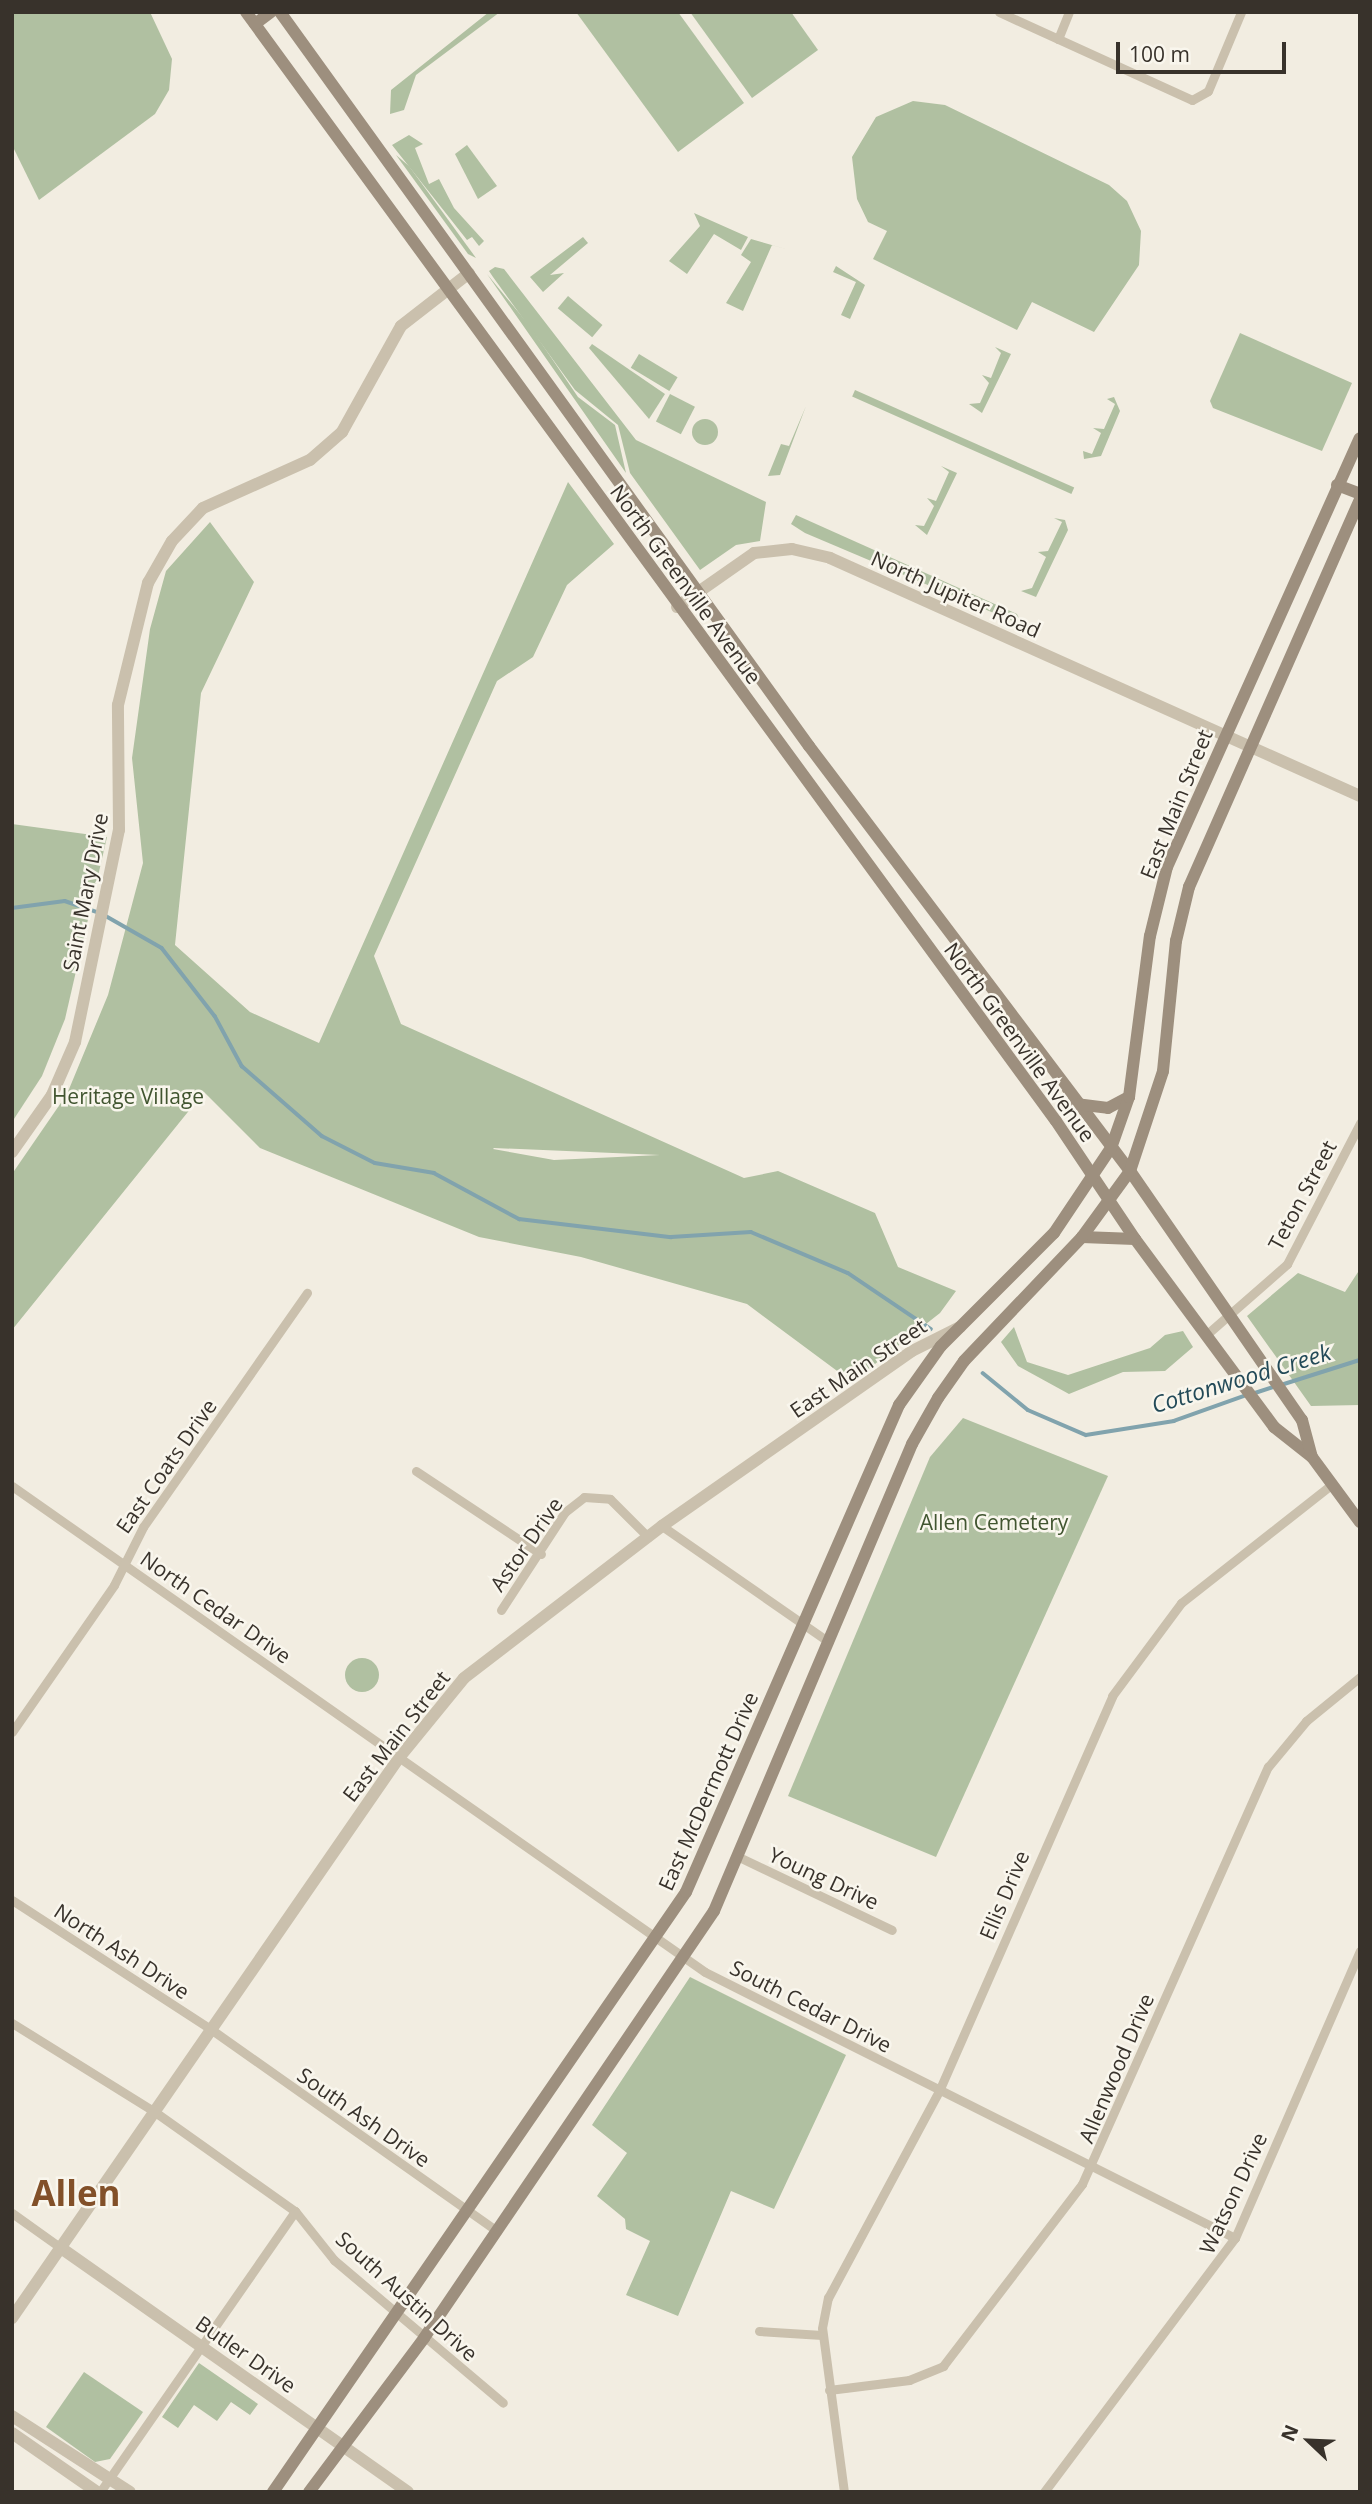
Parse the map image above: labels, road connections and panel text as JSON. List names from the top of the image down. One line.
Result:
{"streets":{"main road":["North Greenville Avenue","East Main Street","East McDermott Drive"],"street":["North Jupiter Road","Saint Mary Drive","Teton Street","East Coats Drive","Astor Drive","North Cedar Drive","Young Drive","Ellis Drive","North Ash Drive","South Cedar Drive","Allenwood Drive","South Ash Drive","Watson Drive","South Austin Drive","Butler Drive"]},"crossings":[["North Greenville Avenue","North Jupiter Road"],["North Greenville Avenue","East Main Street"],["North Greenville Avenue","Saint Mary Drive"],["North Greenville Avenue","Teton Street"],["North Jupiter Road","East Main Street"],["East Main Street","Astor Drive"],["East Main Street","North Cedar Drive"],["East Main Street","East McDermott Drive"],["East Main Street","North Ash Drive"],["East Main Street","South Cedar Drive"],["East Main Street","South Ash Drive"],["East Main Street","South Austin Drive"],["East Main Street","Butler Drive"],["East Coats Drive","North Cedar Drive"],["North Cedar Drive","South Cedar Drive"],["East McDermott Drive","South Cedar Drive"],["East McDermott Drive","South Ash Drive"],["East McDermott Drive","South Austin Drive"],["East McDermott Drive","Butler Drive"],["Ellis Drive","South Cedar Drive"],["Ellis Drive","Allenwood Drive"],["North Ash Drive","South Ash Drive"],["South Cedar Drive","Allenwood Drive"],["South Cedar Drive","Watson Drive"]],"districts":["Allen"],"water":["Cottonwood Creek"],"parks":["Heritage Village","Allen Cemetery"],"scale_bar":"100 m","north":"top left"}
